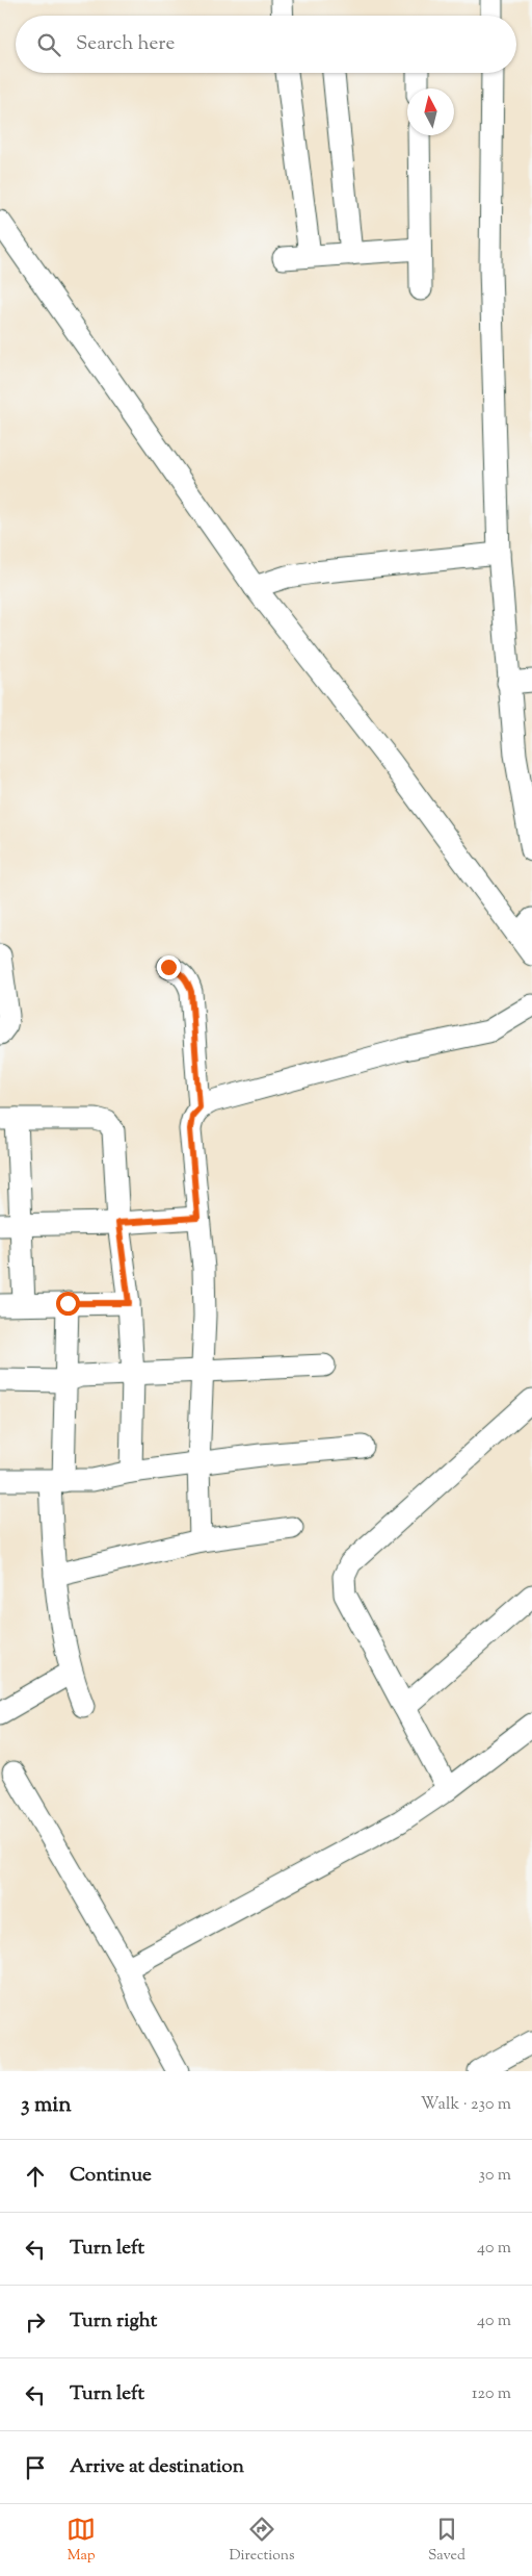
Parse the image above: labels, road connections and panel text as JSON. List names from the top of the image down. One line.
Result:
{"north":"top","page":{"search":"Search here","heading":["3 min","Walk · 230 m"],"list":[["Continue","30 m"],["Turn left","40 m"],["Turn right","40 m"],["Turn left","120 m"],"Arrive at destination"],"nav":["Map","Directions","Saved"]}}
